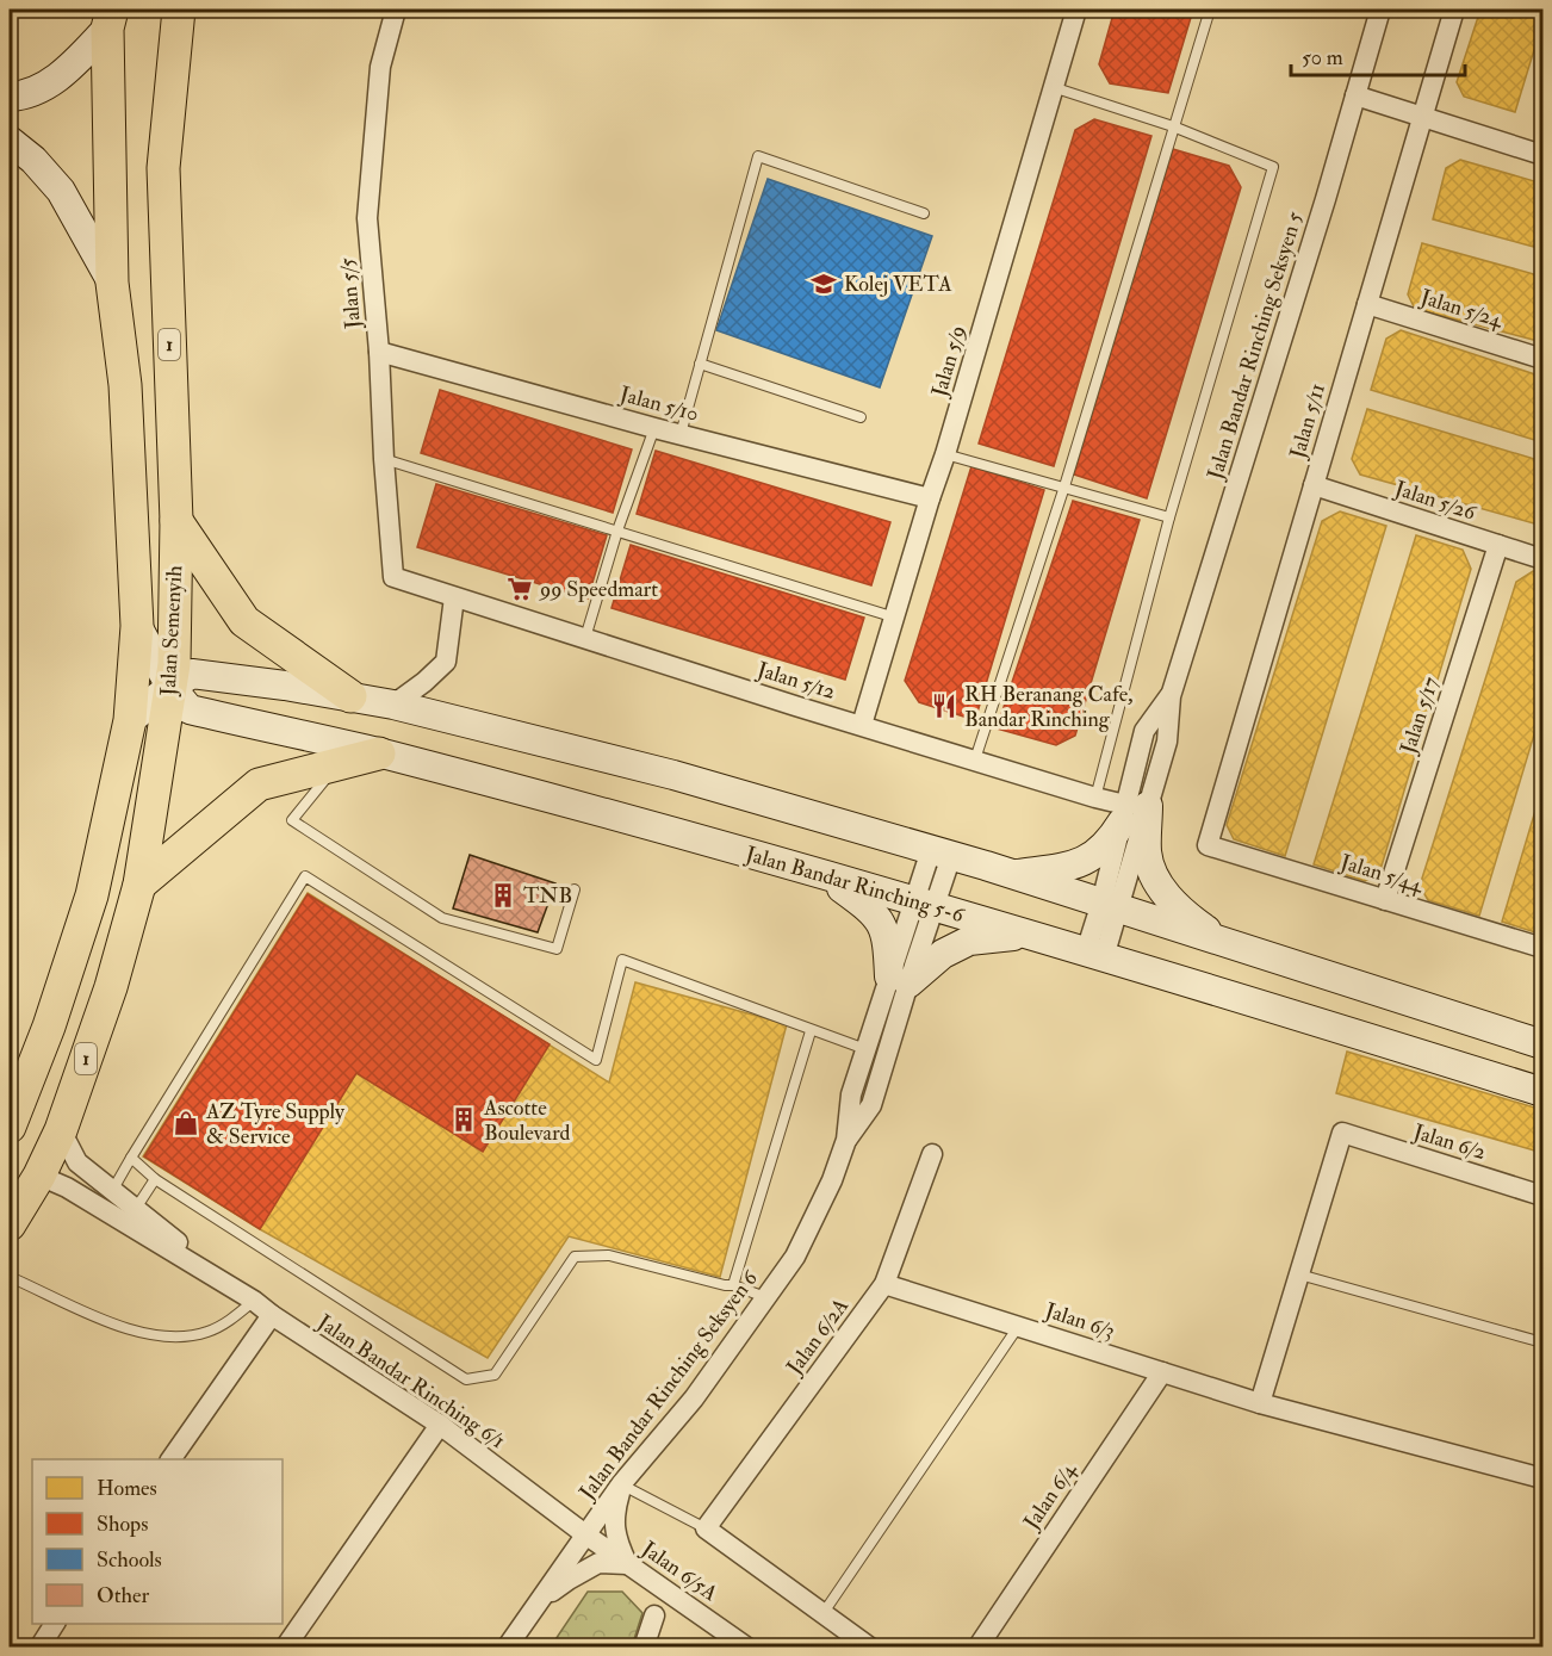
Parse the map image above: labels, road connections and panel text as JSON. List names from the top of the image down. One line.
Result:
{"streets":{"main road":["1","Jalan Semenyih"],"street":["Jalan 5/5","Jalan 5/24","Jalan Bandar Rinching Seksyen 5","Jalan 5/9","Jalan 5/10","Jalan 5/11","Jalan 5/26","Jalan 5/12","Jalan 5/17","Jalan 5/44","Jalan Bandar Rinching 5-6","Jalan 6/2","Jalan 6/3","Jalan 6/2A","Jalan Bandar Rinching 6/1","Jalan Bandar Rinching Seksyen 6","Jalan 6/4","Jalan 6/5A"]},"crossings":[["Jalan 5/5","Jalan 5/10"],["Jalan 5/5","Jalan 5/12"],["Jalan 5/24","Jalan 5/11"],["Jalan Bandar Rinching Seksyen 5","Jalan 5/12"],["Jalan 5/9","Jalan 5/10"],["Jalan 5/9","Jalan 5/12"],["Jalan 5/11","Jalan 5/26"],["Jalan 5/11","Jalan 5/44"],["Jalan 5/26","Jalan 5/17"],["Jalan Semenyih","Jalan Bandar Rinching 5-6"],["Jalan Semenyih","Jalan Bandar Rinching 6/1"],["Jalan 5/17","Jalan 5/44"],["Jalan Bandar Rinching 5-6","Jalan Bandar Rinching Seksyen 6"],["Jalan 6/3","Jalan 6/2A"],["Jalan 6/3","Jalan 6/4"],["Jalan Bandar Rinching 6/1","Jalan Bandar Rinching Seksyen 6"],["Jalan Bandar Rinching 6/1","Jalan 6/5A"],["Jalan Bandar Rinching Seksyen 6","Jalan 6/5A"]],"places":{"school or university":["Kolej VETA"],"supermarket":["99 Speedmart"],"restaurant":["RH Beranang Cafe, Bandar Rinching"],"building":["TNB","Ascotte Boulevard"],"shop":["AZ Tyre Supply & Service"]},"legend":["Homes","Shops","Schools","Other"],"scale_bar":"50 m"}
